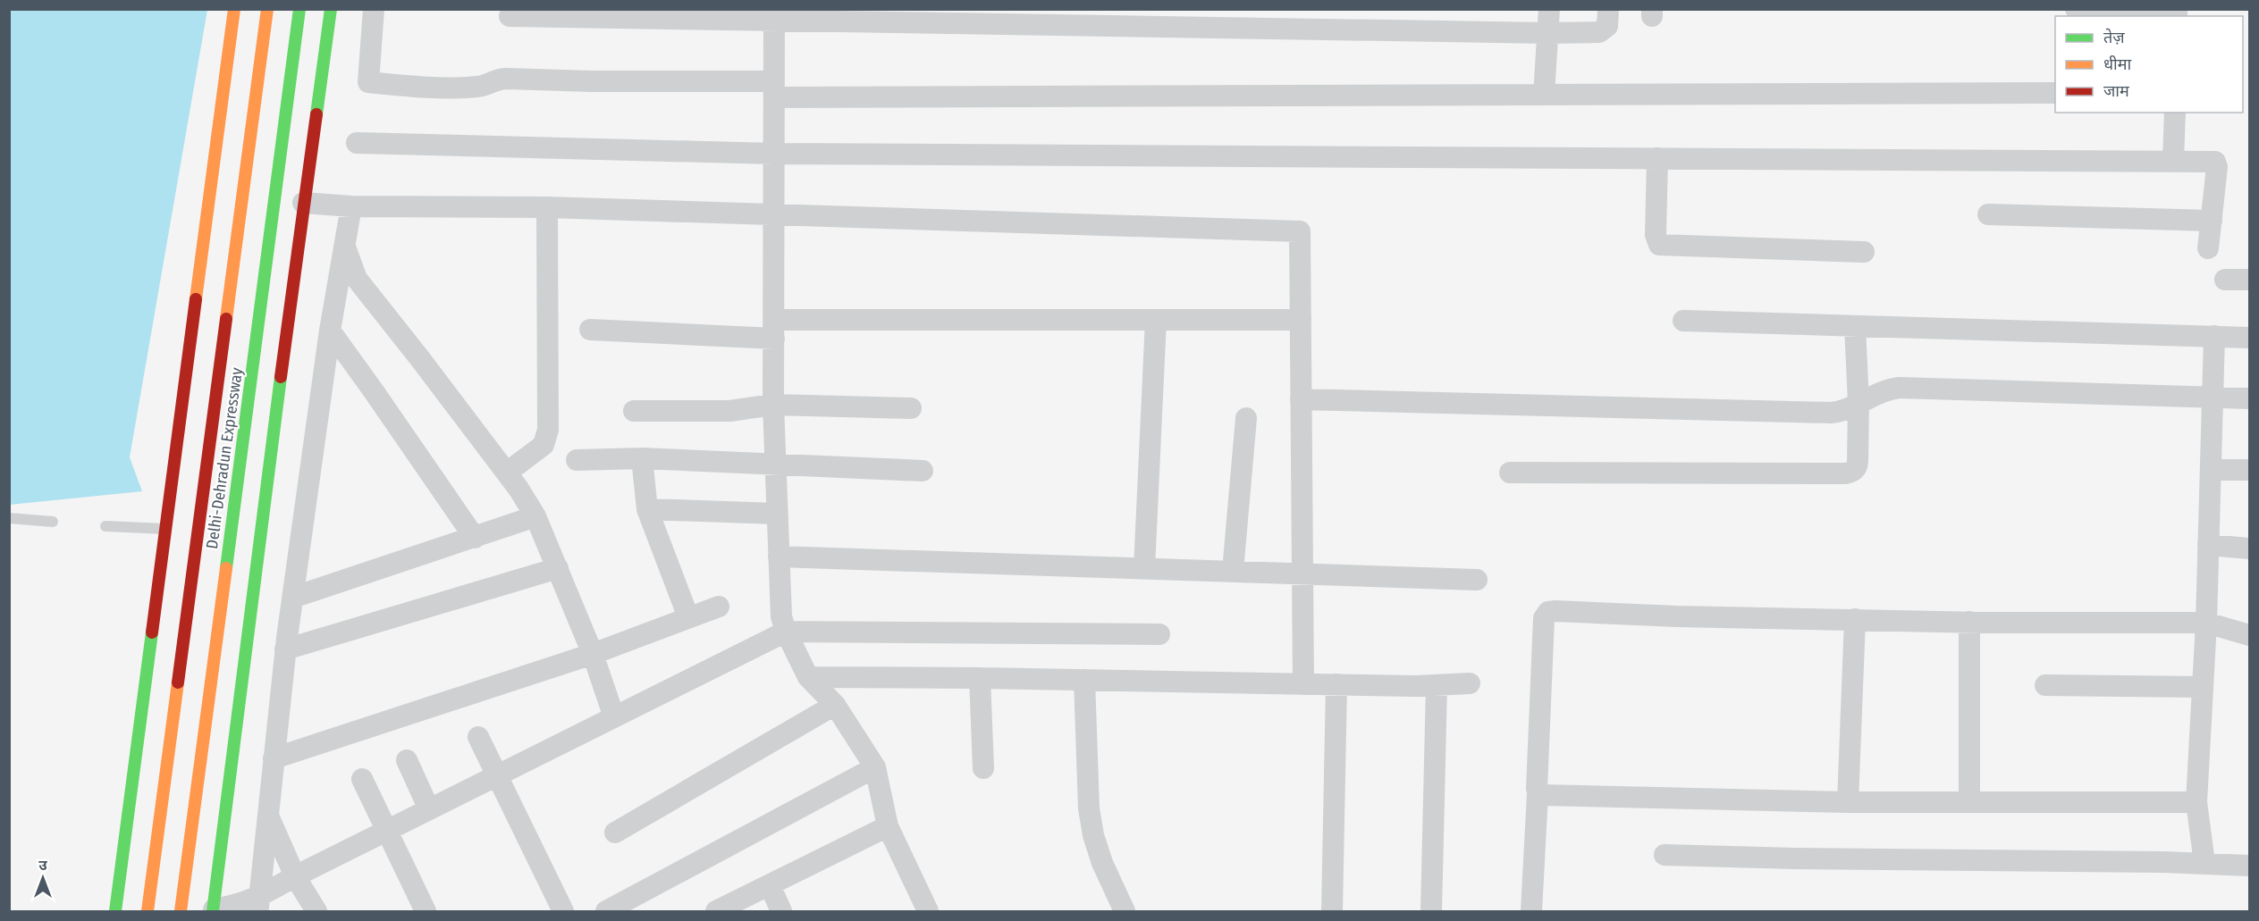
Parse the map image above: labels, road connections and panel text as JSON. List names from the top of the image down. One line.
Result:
{"streets":{"main road":["Delhi-Dehradun Expressway"]},"legend":["तेज़","धीमा","जाम"],"north":"top"}
